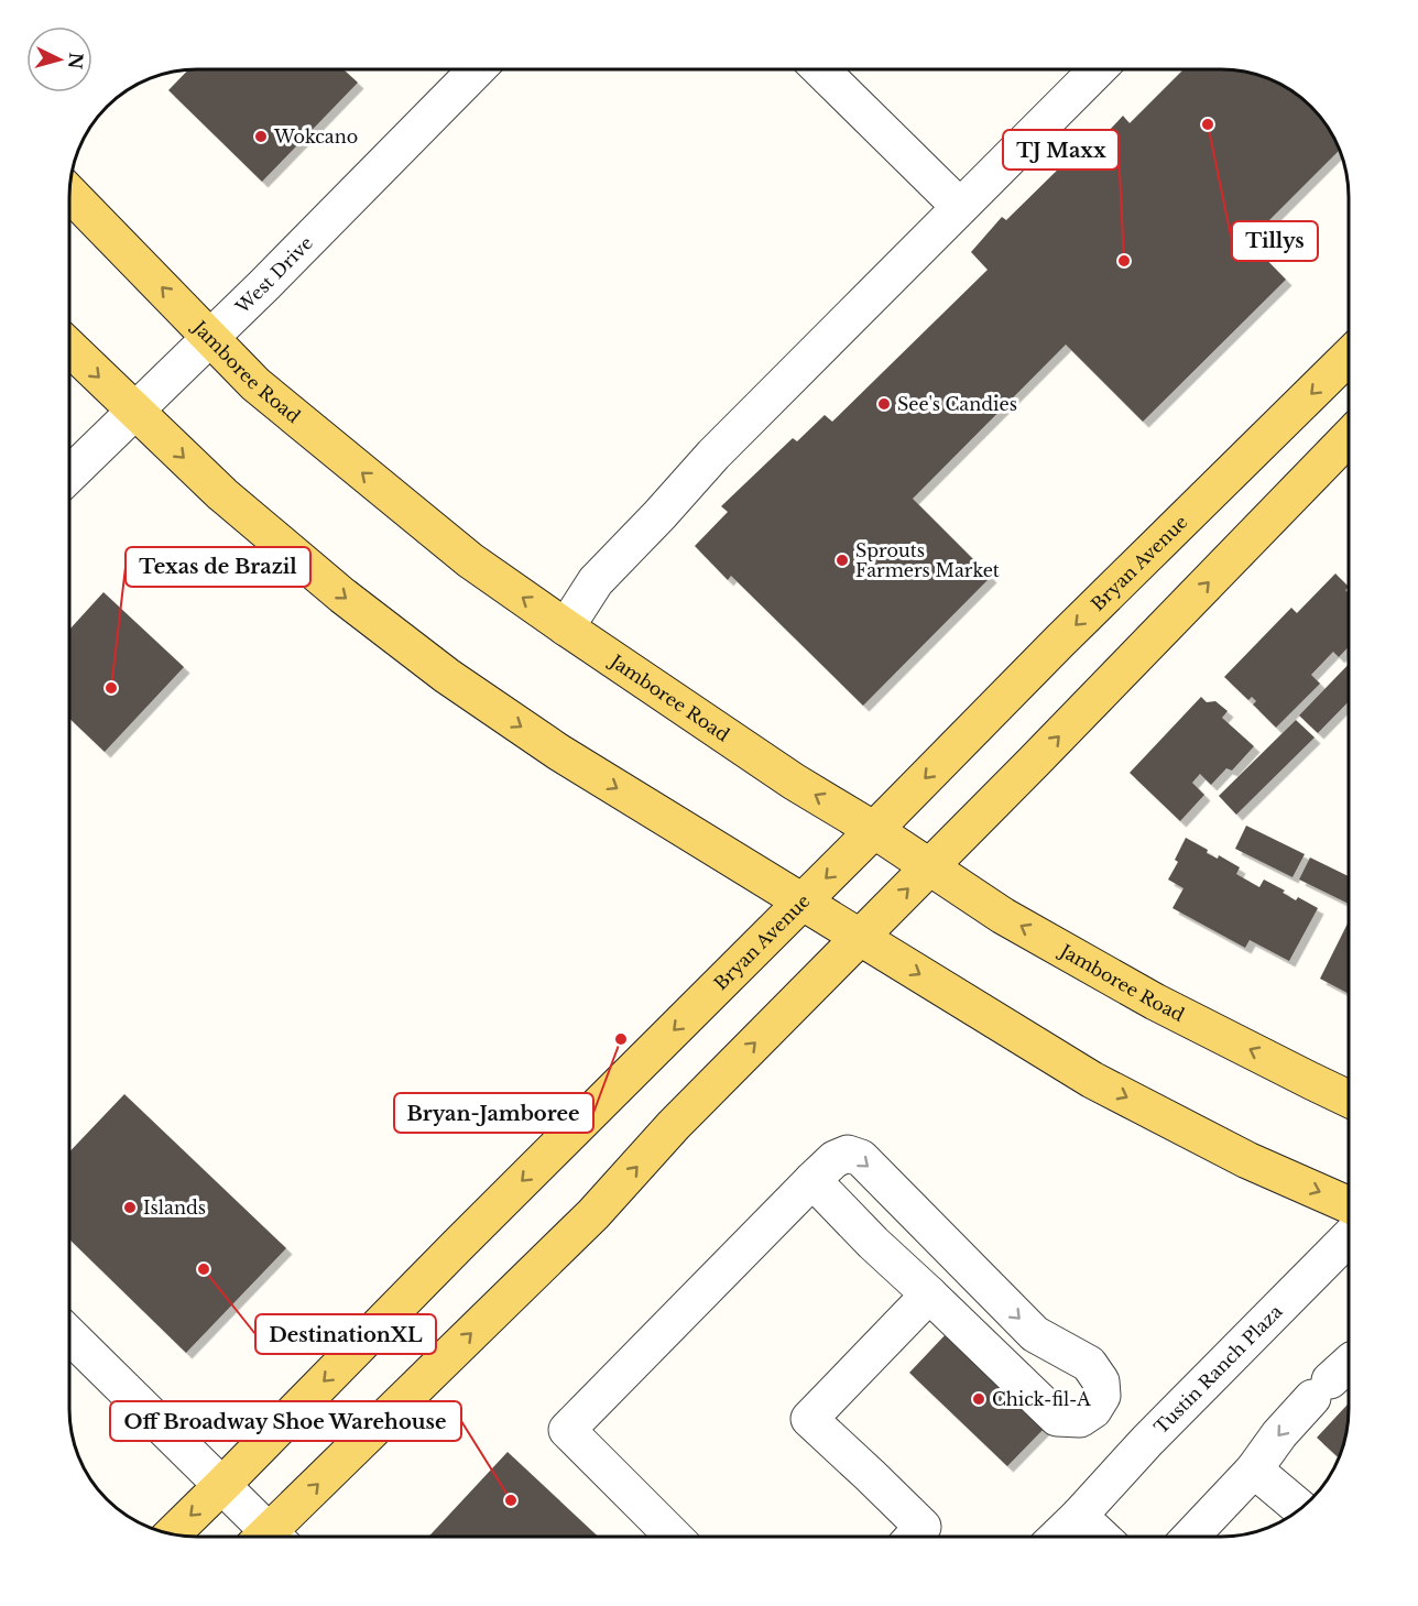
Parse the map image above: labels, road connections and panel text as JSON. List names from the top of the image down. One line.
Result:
{"streets":{"main road":["Jamboree Road","Bryan Avenue"],"street":["West Drive","Tustin Ranch Plaza"]},"crossings":[["West Drive","Jamboree Road"],["Jamboree Road","Bryan Avenue"]],"places":["Tillys","Wokcano","TJ Maxx","See's Candies","Sprouts Farmers Market","Texas de Brazil","Bryan-Jamboree","Islands","DestinationXL","Chick-fil-A","Off Broadway Shoe Warehouse"],"north":"right"}
